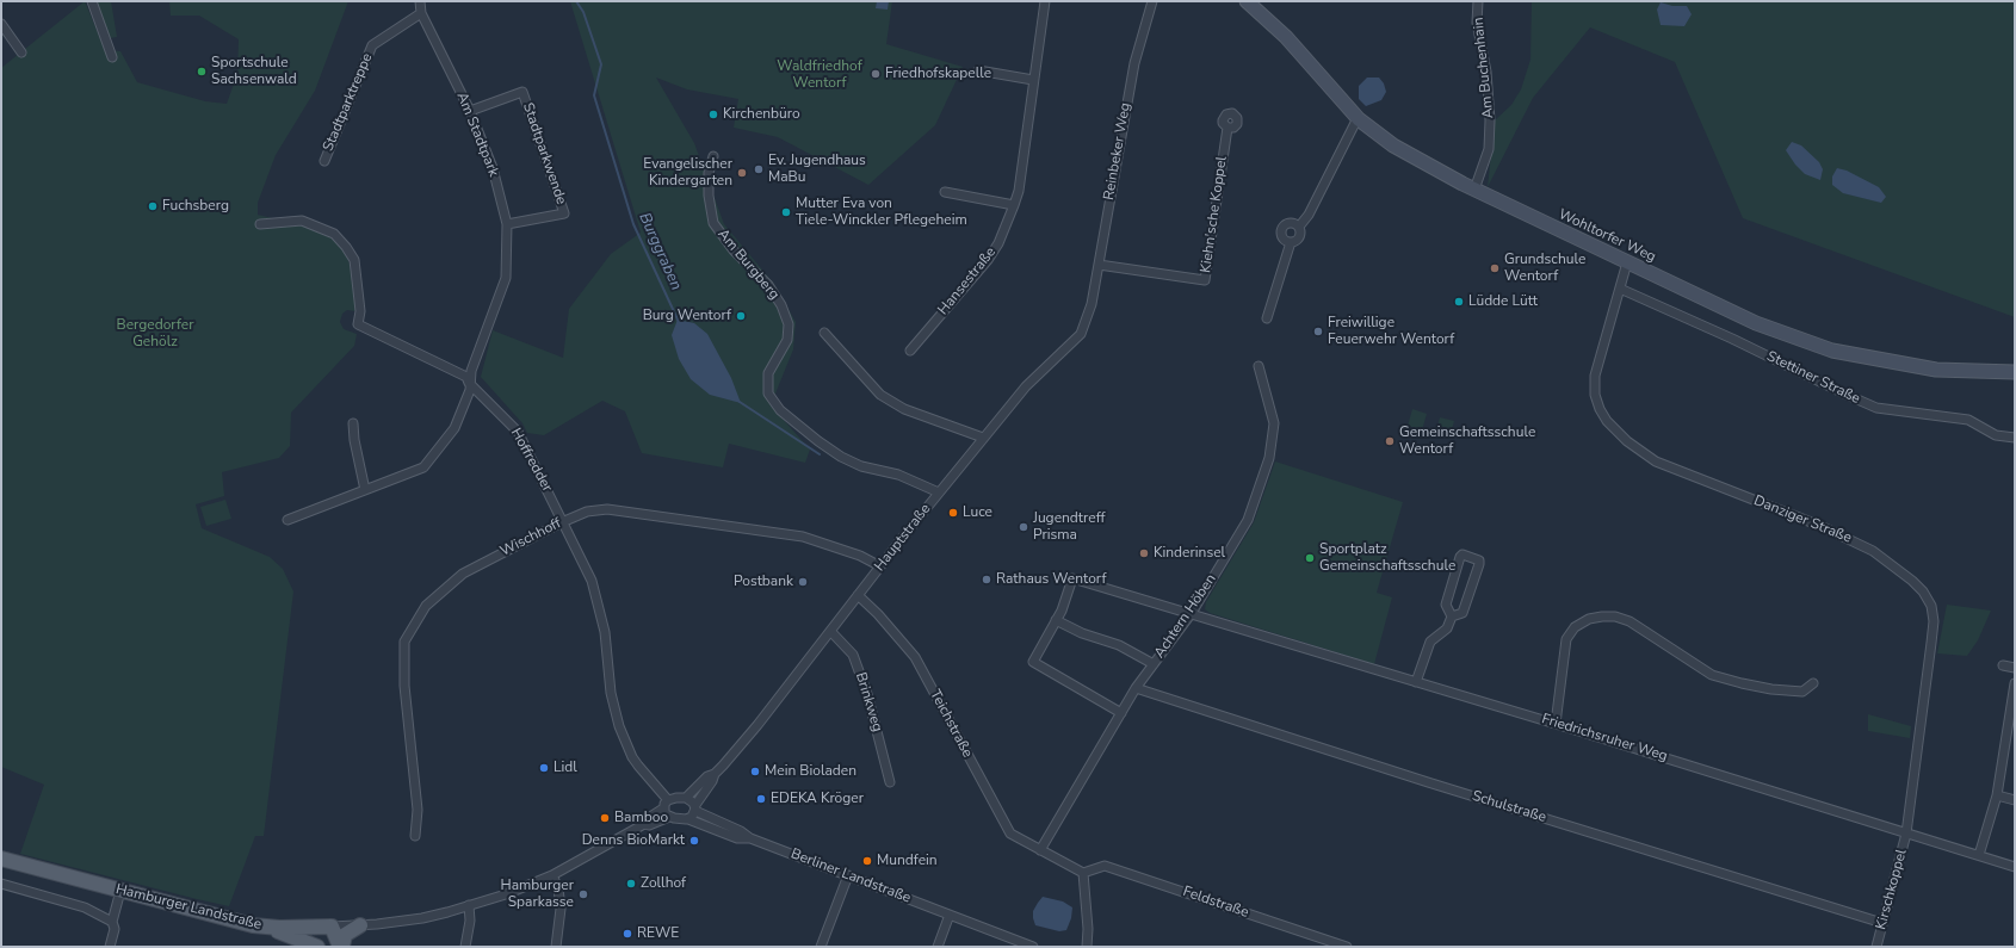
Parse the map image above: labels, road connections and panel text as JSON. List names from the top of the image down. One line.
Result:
{"streets":{"main road":["Wohltorfer Weg","Hamburger Landstraße"],"street":["Am Buchenhain","Stadtparktreppe","Am Stadtpark","Reinbeker Weg","Stadtparkwende","Kiehn'sche Koppel","Am Burgberg","Hansestraße","Stettiner Straße","Hoffredder","Danziger Straße","Wischhoff","Hauptstraße","Achtern Höben","Brinkweg","Teichstraße","Friedrichsruher Weg","Schulstraße","Berliner Landstraße","Kirschkoppel","Feldstraße"]},"crossings":[["Am Buchenhain","Wohltorfer Weg"],["Stadtparktreppe","Am Stadtpark"],["Am Stadtpark","Stadtparkwende"],["Am Stadtpark","Hoffredder"],["Reinbeker Weg","Kiehn'sche Koppel"],["Reinbeker Weg","Hauptstraße"],["Wohltorfer Weg","Danziger Straße"],["Am Burgberg","Hauptstraße"],["Stettiner Straße","Danziger Straße"],["Hoffredder","Wischhoff"],["Hoffredder","Berliner Landstraße"],["Hoffredder","Hamburger Landstraße"],["Danziger Straße","Friedrichsruher Weg"],["Danziger Straße","Kirschkoppel"],["Wischhoff","Hauptstraße"],["Hauptstraße","Brinkweg"],["Hauptstraße","Teichstraße"],["Hauptstraße","Berliner Landstraße"],["Achtern Höben","Teichstraße"],["Achtern Höben","Friedrichsruher Weg"],["Achtern Höben","Schulstraße"],["Teichstraße","Feldstraße"],["Friedrichsruher Weg","Kirschkoppel"],["Schulstraße","Kirschkoppel"],["Berliner Landstraße","Hamburger Landstraße"]],"water":["Burggraben"],"parks":["Waldfriedhof Wentorf","Bergedorfer Gehölz"],"places":["Sportschule Sachsenwald","Friedhofskapelle","Kirchenbüro","Ev. Jugendhaus MaBu","Evangelischer Kindergarten","Fuchsberg","Mutter Eva von Tiele-Winckler Pflegeheim","Grundschule Wentorf","Lüdde Lütt","Burg Wentorf","Freiwillige Feuerwehr Wentorf","Gemeinschaftsschule Wentorf","Luce","Jugendtreff Prisma","Kinderinsel","Sportplatz Gemeinschaftsschule","Rathaus Wentorf","Postbank","Lidl","Mein Bioladen","EDEKA Kröger","Bamboo","Denns BioMarkt","Mundfein","Zollhof","Hamburger Sparkasse","REWE"]}
